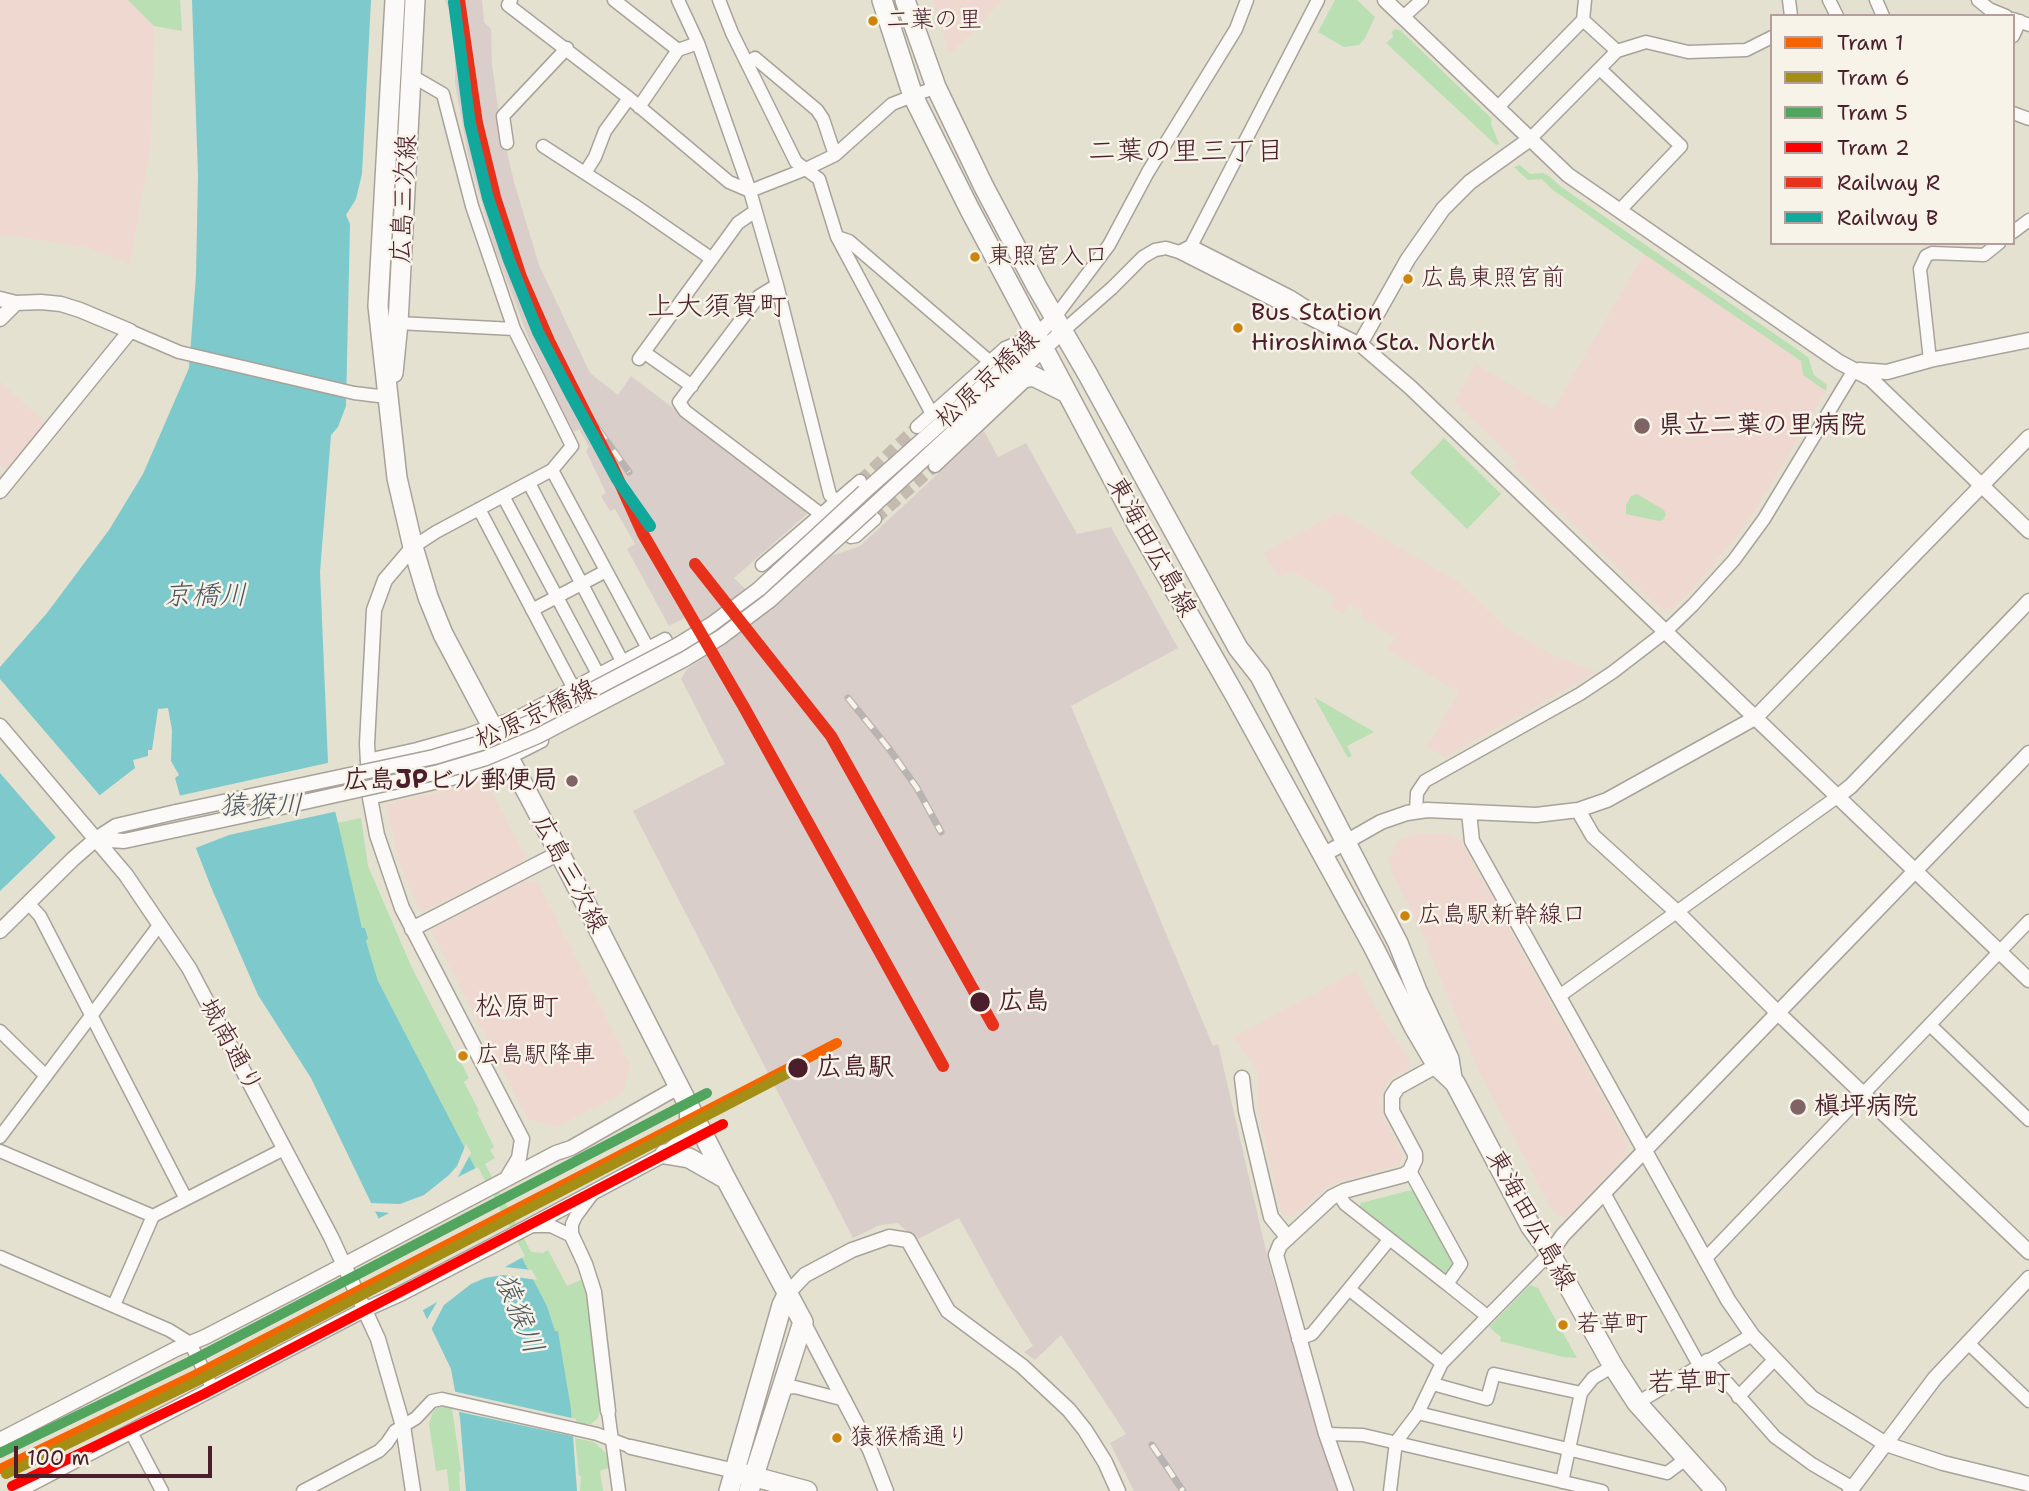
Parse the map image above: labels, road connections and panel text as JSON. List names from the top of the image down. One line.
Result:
{"streets":{"main road":["広島三次線","東海田広島線"],"street":["松原京橋線","城南通り"]},"crossings":[["松原京橋線","東海田広島線"],["松原京橋線","城南通り"]],"districts":["二葉の里三丁目","上大須賀町","松原町","若草町"],"water":["京橋川","猿猴川"],"places":["二葉の里","東照宮入口","広島東照宮前","Bus Station Hiroshima Sta. North","県立二葉の里病院","広島JPビル郵便局","広島駅新幹線口","広島","広島駅降車","広島駅","槇坪病院","若草町","猿猴橋通り"],"lines":["rail line R","rail line B","tram line 1","tram line 6","tram line 5","tram line 2"],"legend":["Tram 1","Tram 6","Tram 5","Tram 2","Railway R","Railway B"],"scale_bar":"100 m"}
